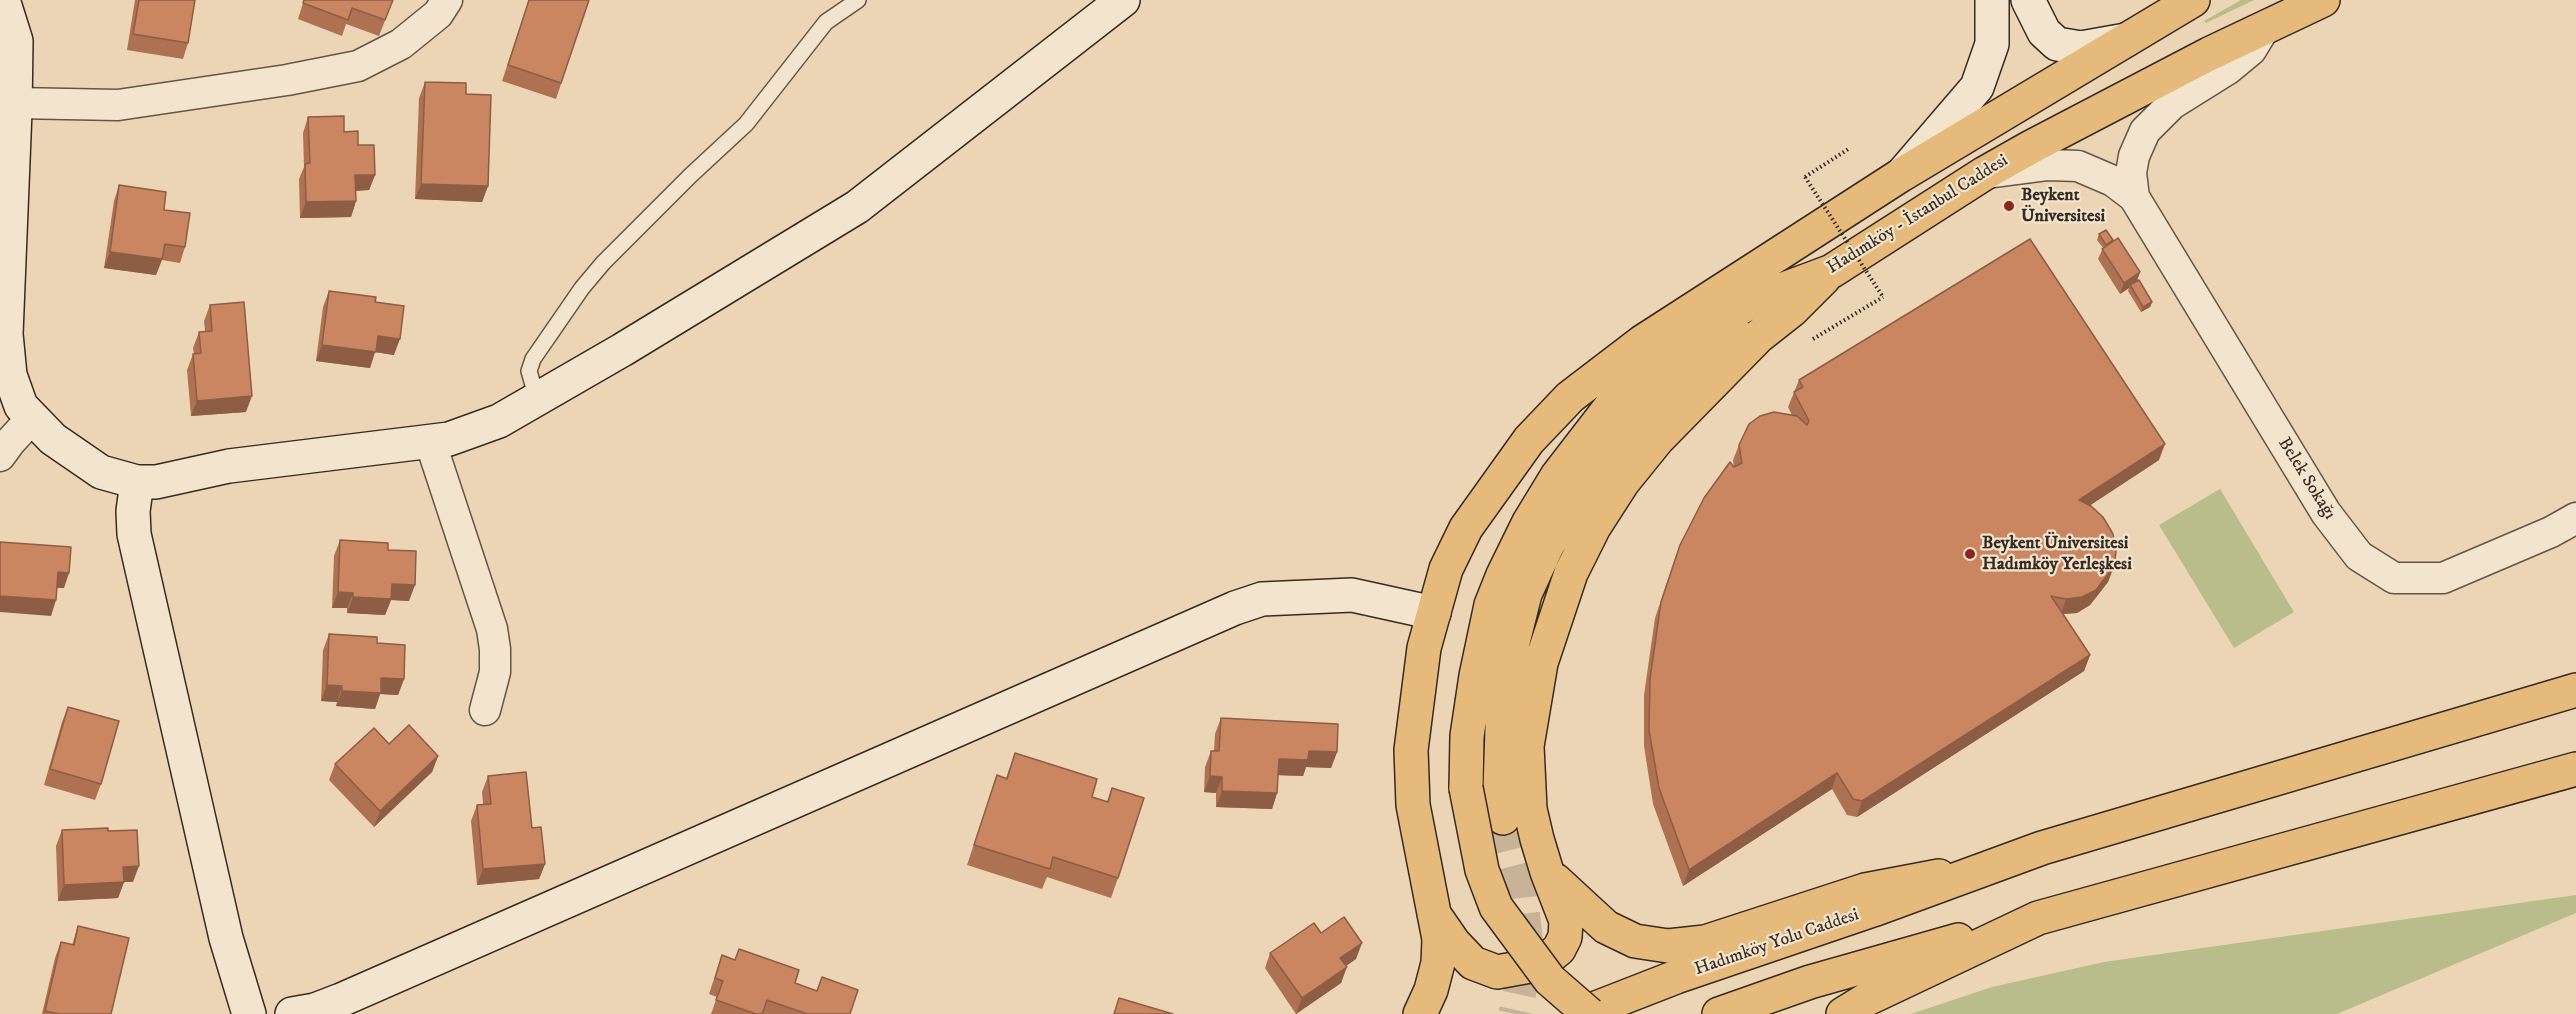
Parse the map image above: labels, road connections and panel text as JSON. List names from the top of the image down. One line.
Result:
{"streets":{"main road":["Hadımköy - İstanbul Caddesi","Hadımköy Yolu Caddesi"],"street":["Belek Sokağı"]},"crossings":[["Hadımköy - İstanbul Caddesi","Belek Sokağı"]],"places":["Beykent Üniversitesi","Beykent Üniversitesi Hadımköy Yerleşkesi"]}
